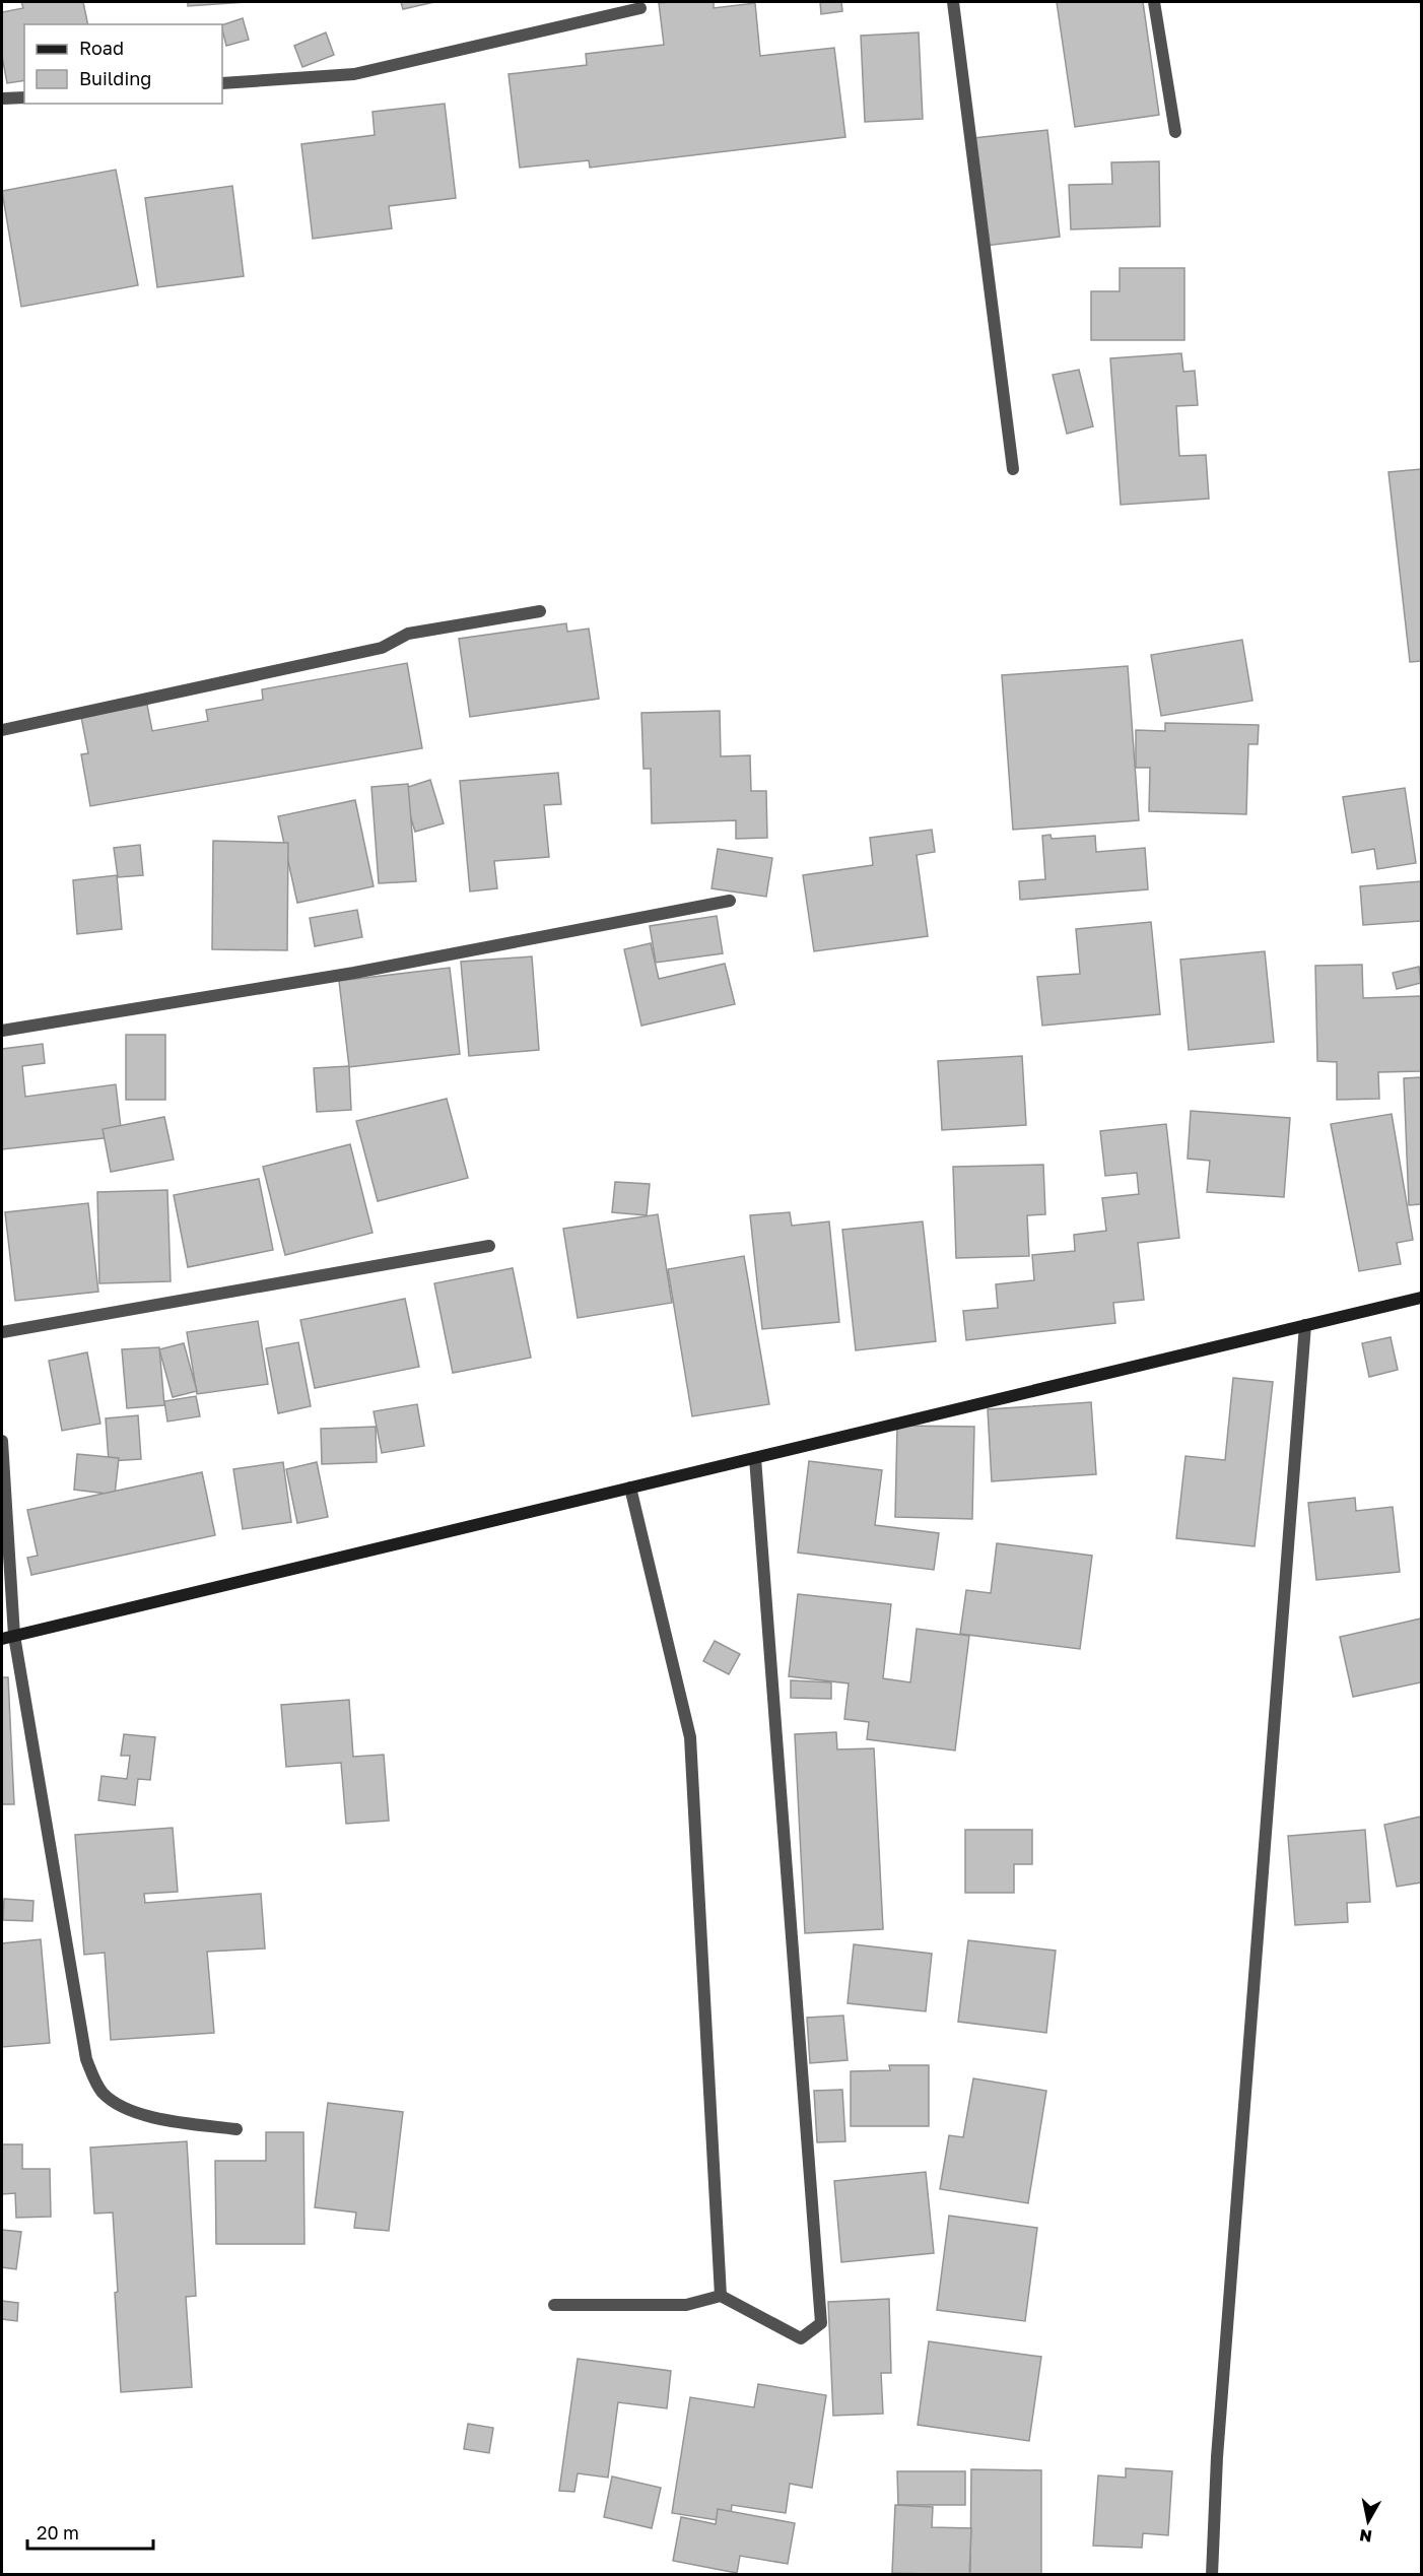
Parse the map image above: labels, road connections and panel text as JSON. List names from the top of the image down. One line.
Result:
{"legend":["Road","Building"],"scale_bar":"20 m","north":"bottom"}
